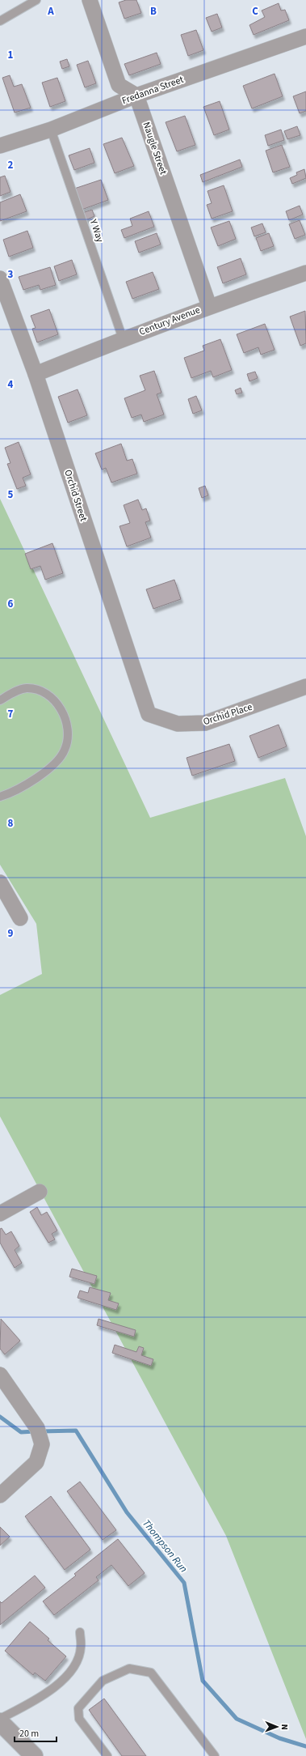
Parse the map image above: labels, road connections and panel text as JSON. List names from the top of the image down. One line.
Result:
{"streets":{"street":["Fredanna Street","Naugle Street","Century Avenue","Orchid Street","Orchid Place"],"lane":["Y Way"]},"crossings":[["Fredanna Street","Naugle Street"],["Fredanna Street","Y Way"],["Naugle Street","Century Avenue"],["Y Way","Century Avenue"],["Century Avenue","Orchid Street"],["Orchid Street","Orchid Place"]],"water":["Thompson Run"],"scale_bar":"20 m","north":"right","grid":{"columns":["A","B","C"],"rows":["1","2","3","4","5","6","7","8","9"]}}
